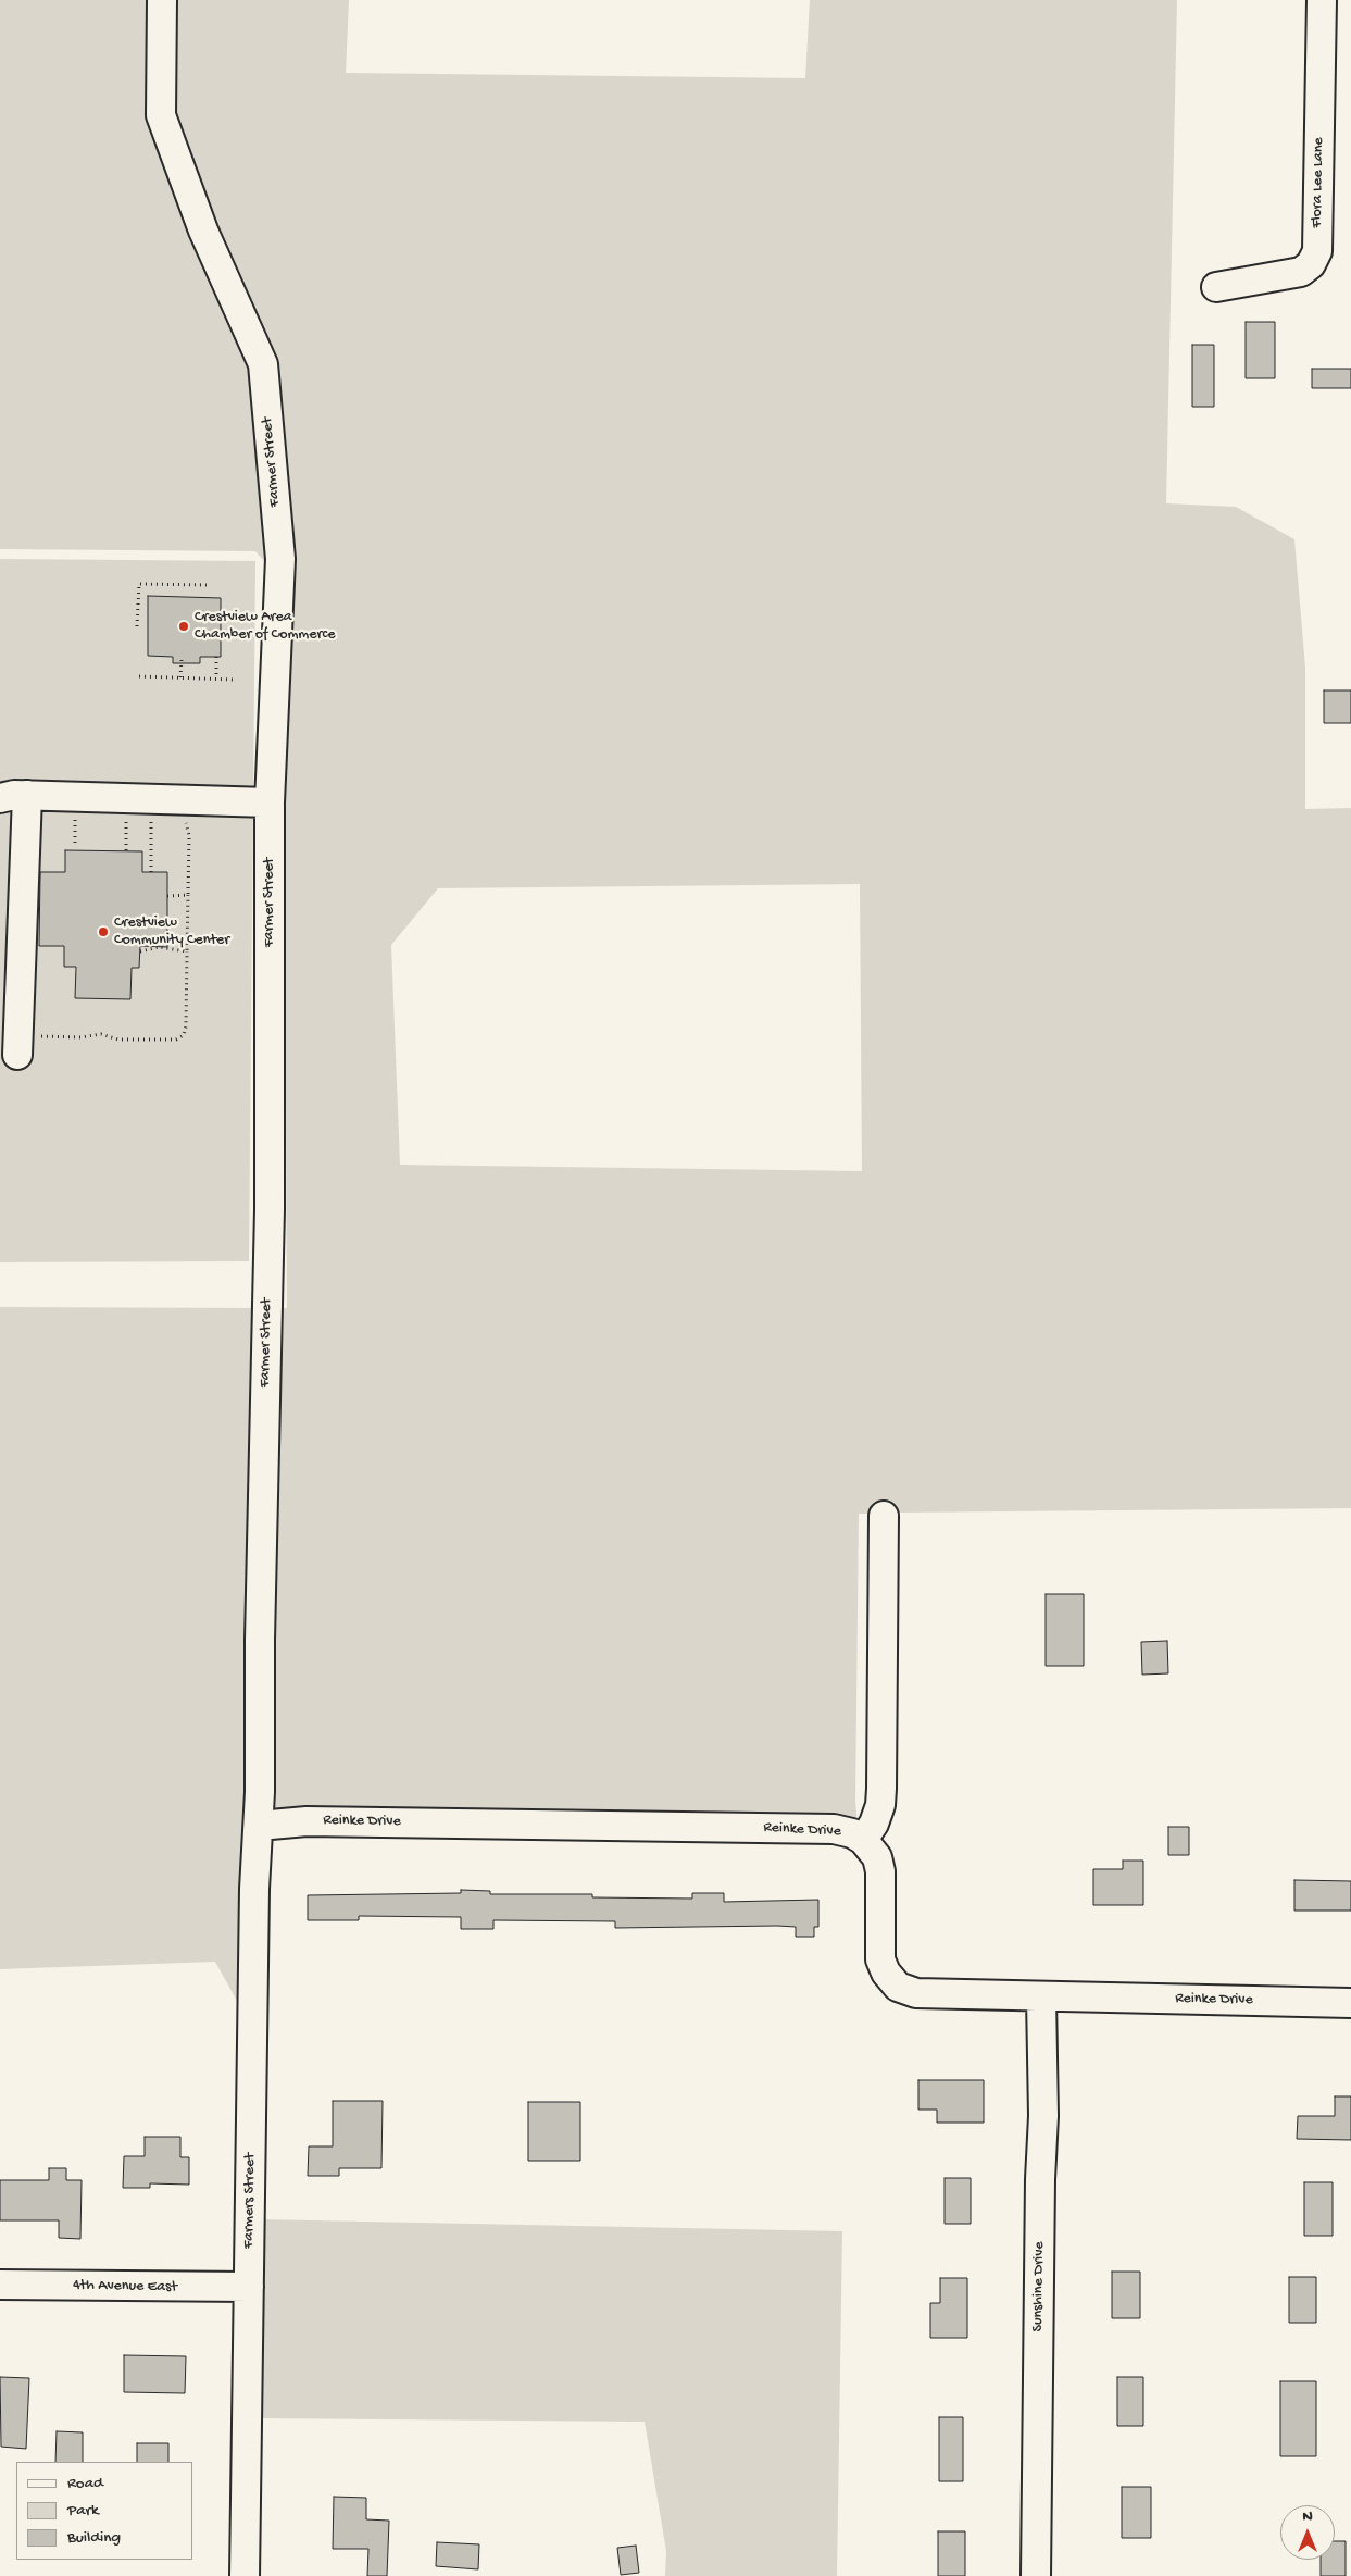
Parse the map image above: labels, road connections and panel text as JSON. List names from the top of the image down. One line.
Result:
{"streets":{"street":["Flora Lee Lane","Farmer Street","Reinke Drive","Farmers Street","4th Avenue East","Sunshine Drive"]},"crossings":[["Farmer Street","Reinke Drive"],["Farmer Street","Farmers Street"],["Reinke Drive","Farmers Street"],["Reinke Drive","Sunshine Drive"],["Farmers Street","4th Avenue East"]],"places":["Crestview Area Chamber of Commerce","Crestview Community Center"],"legend":["Road","Park","Building"],"north":"top"}
